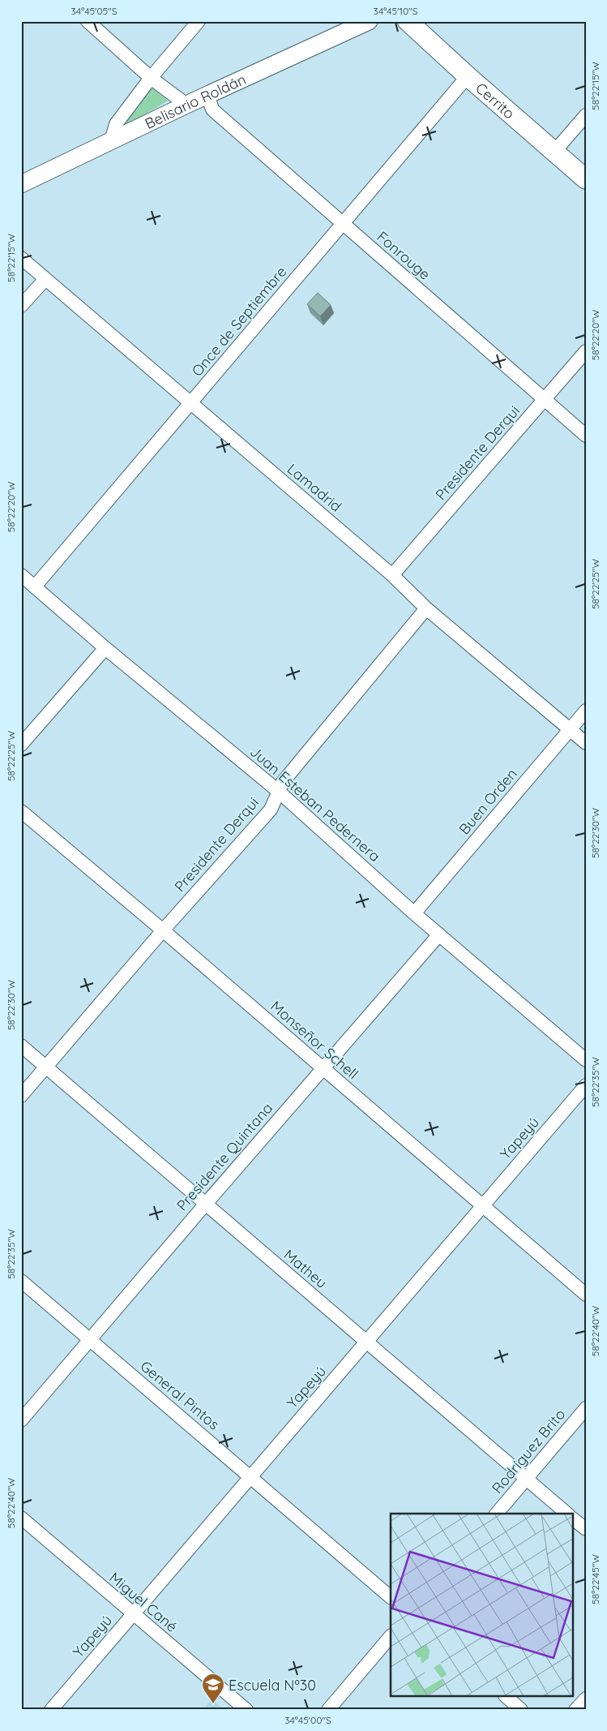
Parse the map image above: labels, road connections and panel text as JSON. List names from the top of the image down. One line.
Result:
{"streets":{"main road":["Cerrito"],"street":["Belisario Roldán","Fonrouge","Once de Septiembre","Presidente Derqui","Lamadrid","Buen Orden","Juan Esteban Pedernera","Monseñor Schell","Yapeyú","Presidente Quintana","Matheu","General Pintos","Rodríguez Brito","Miguel Cané"]},"crossings":[["Cerrito","Once de Septiembre"],["Belisario Roldán","Fonrouge"],["Fonrouge","Once de Septiembre"],["Fonrouge","Presidente Derqui"],["Once de Septiembre","Lamadrid"],["Once de Septiembre","Juan Esteban Pedernera"],["Presidente Derqui","Lamadrid"],["Presidente Derqui","Juan Esteban Pedernera"],["Presidente Derqui","Monseñor Schell"],["Presidente Derqui","Matheu"],["Lamadrid","Buen Orden"],["Buen Orden","Juan Esteban Pedernera"],["Juan Esteban Pedernera","Presidente Quintana"],["Monseñor Schell","Yapeyú"],["Monseñor Schell","Presidente Quintana"],["Yapeyú","Matheu"],["Yapeyú","General Pintos"],["Yapeyú","Miguel Cané"],["Presidente Quintana","Matheu"],["Presidente Quintana","General Pintos"],["Matheu","Rodríguez Brito"]],"places":{"school or university":["Escuela Nº30"]},"coordinates":["34°45'05\"S","34°45'10\"S","58°22'15\"W","58°22'20\"W","58°22'25\"W","58°22'30\"W","58°22'35\"W","58°22'40\"W","58°22'45\"W","34°45'00\"S"]}
